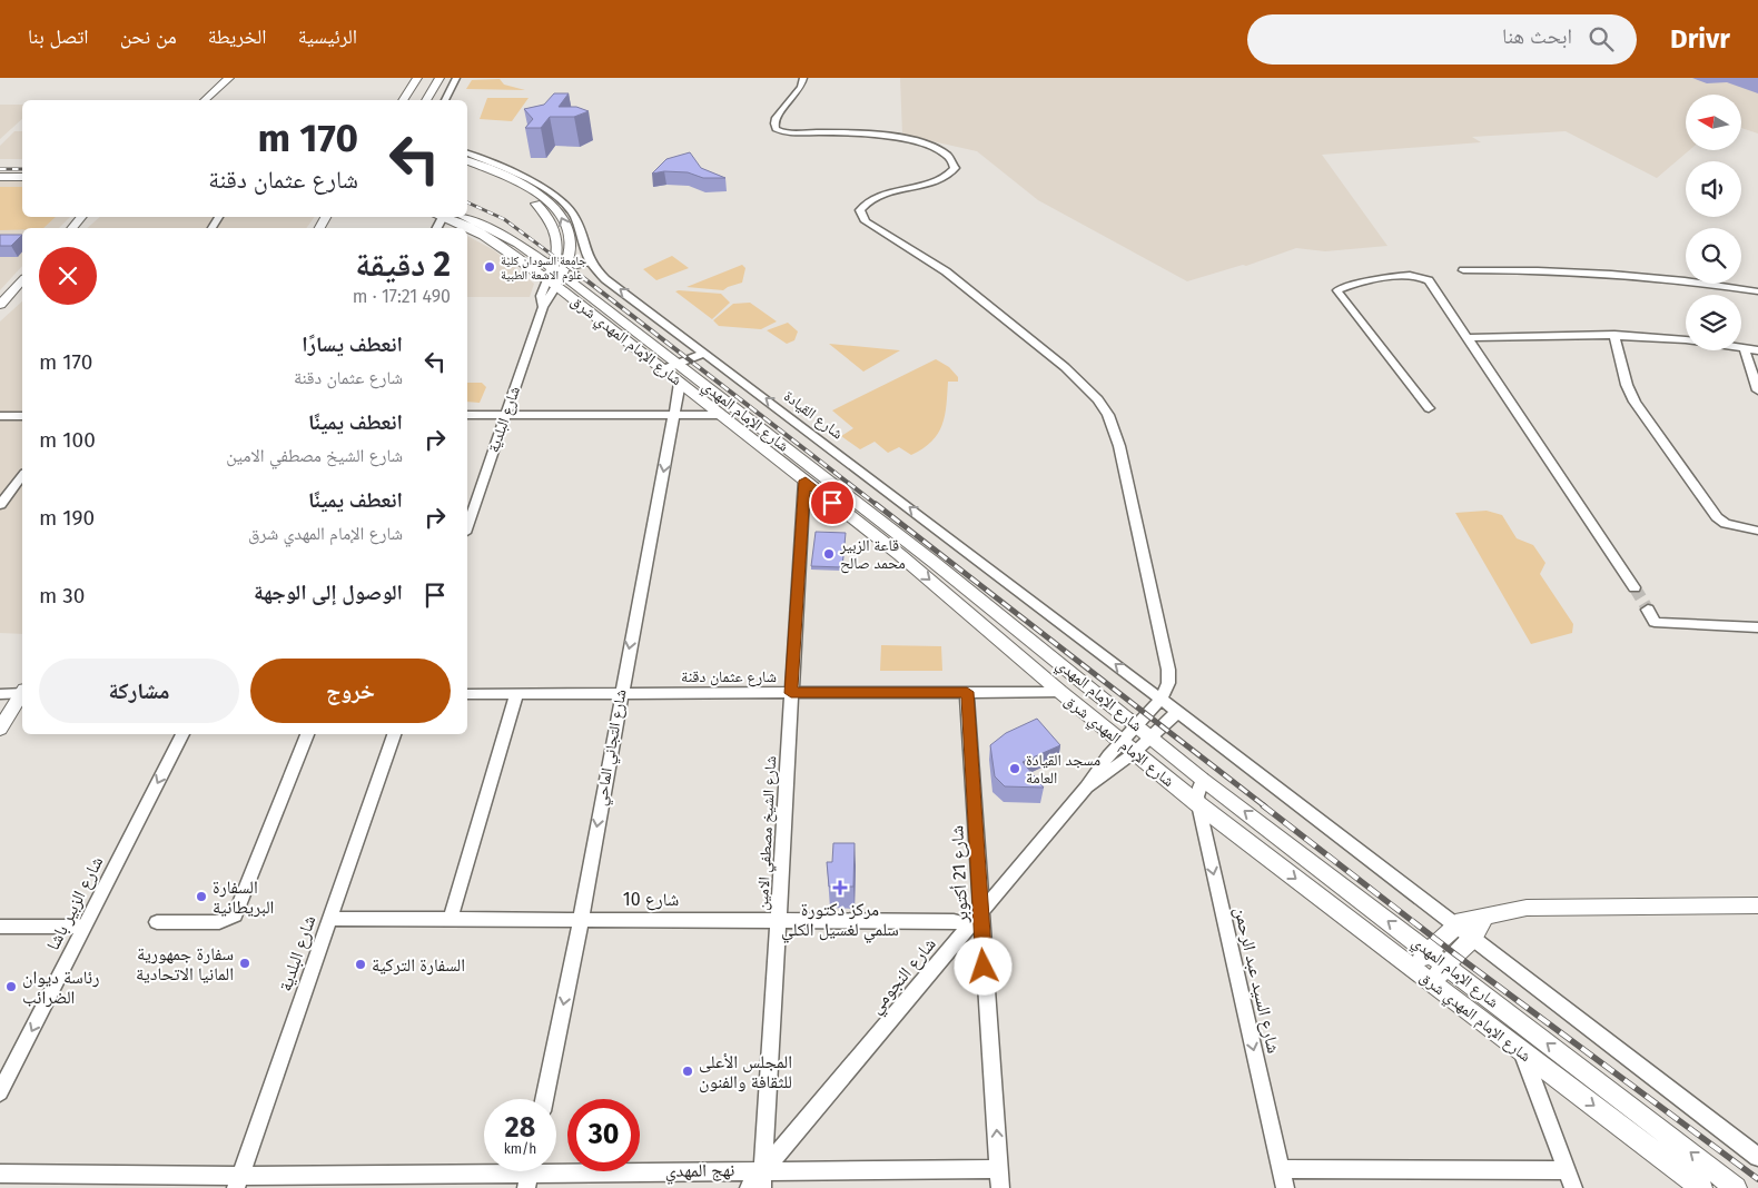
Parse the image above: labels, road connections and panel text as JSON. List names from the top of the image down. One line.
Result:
{"streets":{"main road":["شارع الإمام المهدي شرق","شارع الإمام المهدي"],"street":["شارع القيادة","شارع البلدية","شارع عثمان دقنة","شارع التجاني الماحي","شارع الشيخ مصطفي الامين","شارع 21 أكتوبر","شارع 10","شارع الزبير باشا","شارع النجومي","شارع السيد عبد الرحمن","نهج المهدي"]},"crossings":[["شارع الإمام المهدي شرق","شارع الإمام المهدي"],["شارع الإمام المهدي شرق","شارع البلدية"],["شارع الإمام المهدي شرق","شارع عثمان دقنة"],["شارع الإمام المهدي شرق","شارع التجاني الماحي"],["شارع الإمام المهدي شرق","شارع الشيخ مصطفي الامين"],["شارع الإمام المهدي شرق","شارع النجومي"],["شارع الإمام المهدي شرق","شارع السيد عبد الرحمن"],["شارع القيادة","شارع النجومي"],["شارع الإمام المهدي","شارع النجومي"],["شارع الإمام المهدي","شارع السيد عبد الرحمن"],["شارع البلدية","شارع 10"],["شارع البلدية","نهج المهدي"],["شارع عثمان دقنة","شارع التجاني الماحي"],["شارع عثمان دقنة","شارع الشيخ مصطفي الامين"],["شارع عثمان دقنة","شارع 21 أكتوبر"],["شارع التجاني الماحي","شارع 10"],["شارع الشيخ مصطفي الامين","شارع 10"],["شارع الشيخ مصطفي الامين","شارع النجومي"],["شارع الشيخ مصطفي الامين","نهج المهدي"],["شارع 21 أكتوبر","شارع 10"],["شارع 21 أكتوبر","شارع النجومي"],["شارع 21 أكتوبر","نهج المهدي"],["شارع 10","شارع النجومي"],["شارع النجومي","نهج المهدي"]],"one_way":["شارع الإمام المهدي شرق","شارع القيادة","شارع الإمام المهدي","شارع التجاني الماحي","شارع 21 أكتوبر","شارع الزبير باشا","شارع السيد عبد الرحمن"],"places":{"other":["جامعة السودان كلية علوم الاشعة الطبية","قاعة الزبير محمد صالح","مسجد القيادة العامة","السفارة البريطانية","سفارة جمهورية المانيا الاتحادية","السفارة التركية","رئاسة ديوان الضرائب","المجلس الأعلى للثقافة والفنون"],"health":["مركز دكتورة سلمي لغسيل الكلي"]},"north":"left","page":{"header":"Drivr","search":"ابحث هنا","nav":["الرئيسية","الخريطة","من نحن","اتصل بنا"],"turn":["170 m","شارع عثمان دقنة"],"heading":["2 دقيقة","490 m · 17:21"],"list":[{"name":"انعطف يسارًا","note":"شارع عثمان دقنة","value":"170 m"},{"name":"انعطف يمينًا","note":"شارع الشيخ مصطفي الامين","value":"100 m"},{"name":"انعطف يمينًا","note":"شارع الإمام المهدي شرق","value":"190 m"},{"name":"الوصول إلى الوجهة","value":"30 m"}],"buttons":["خروج","مشاركة"],"speed":"28 km/h","limit":"30"}}
